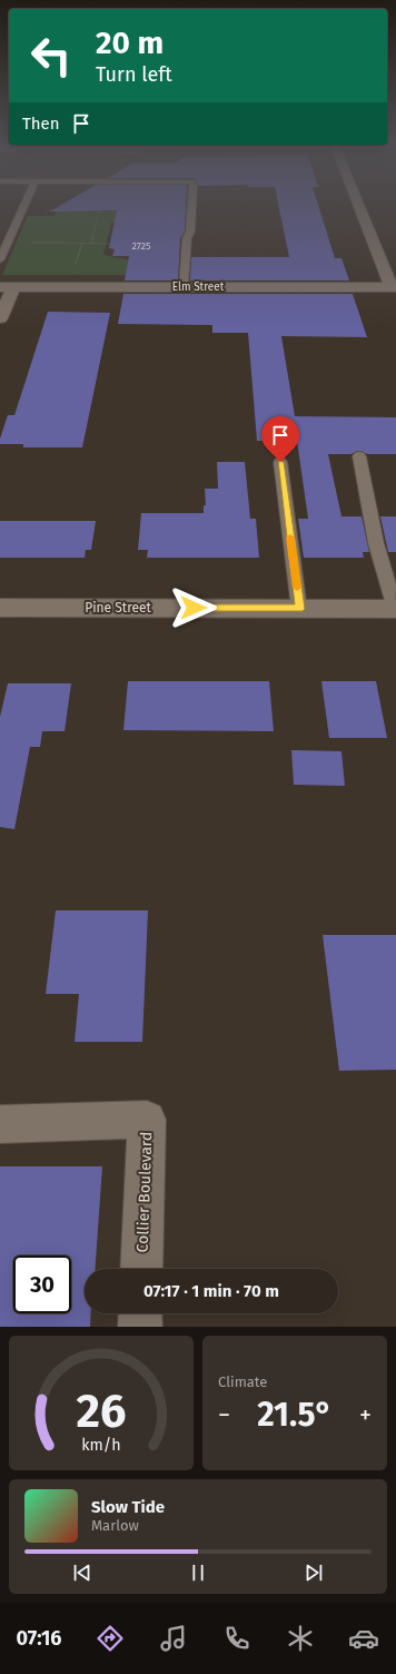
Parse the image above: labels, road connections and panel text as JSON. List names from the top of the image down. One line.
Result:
{"streets":{"street":["Elm Street","Pine Street","Collier Boulevard"]},"house_numbers":["2725"],"page":{"turn":["20 m","Turn left"],"then":"Then","limit":"30","trip":"07:17 · 1 min · 70 m","tile":"Climate","heat":["−","21.5°","+"],"song":["Slow Tide","Marlow"],"tabs":"07:16","gauge":["26","km/h"]}}
